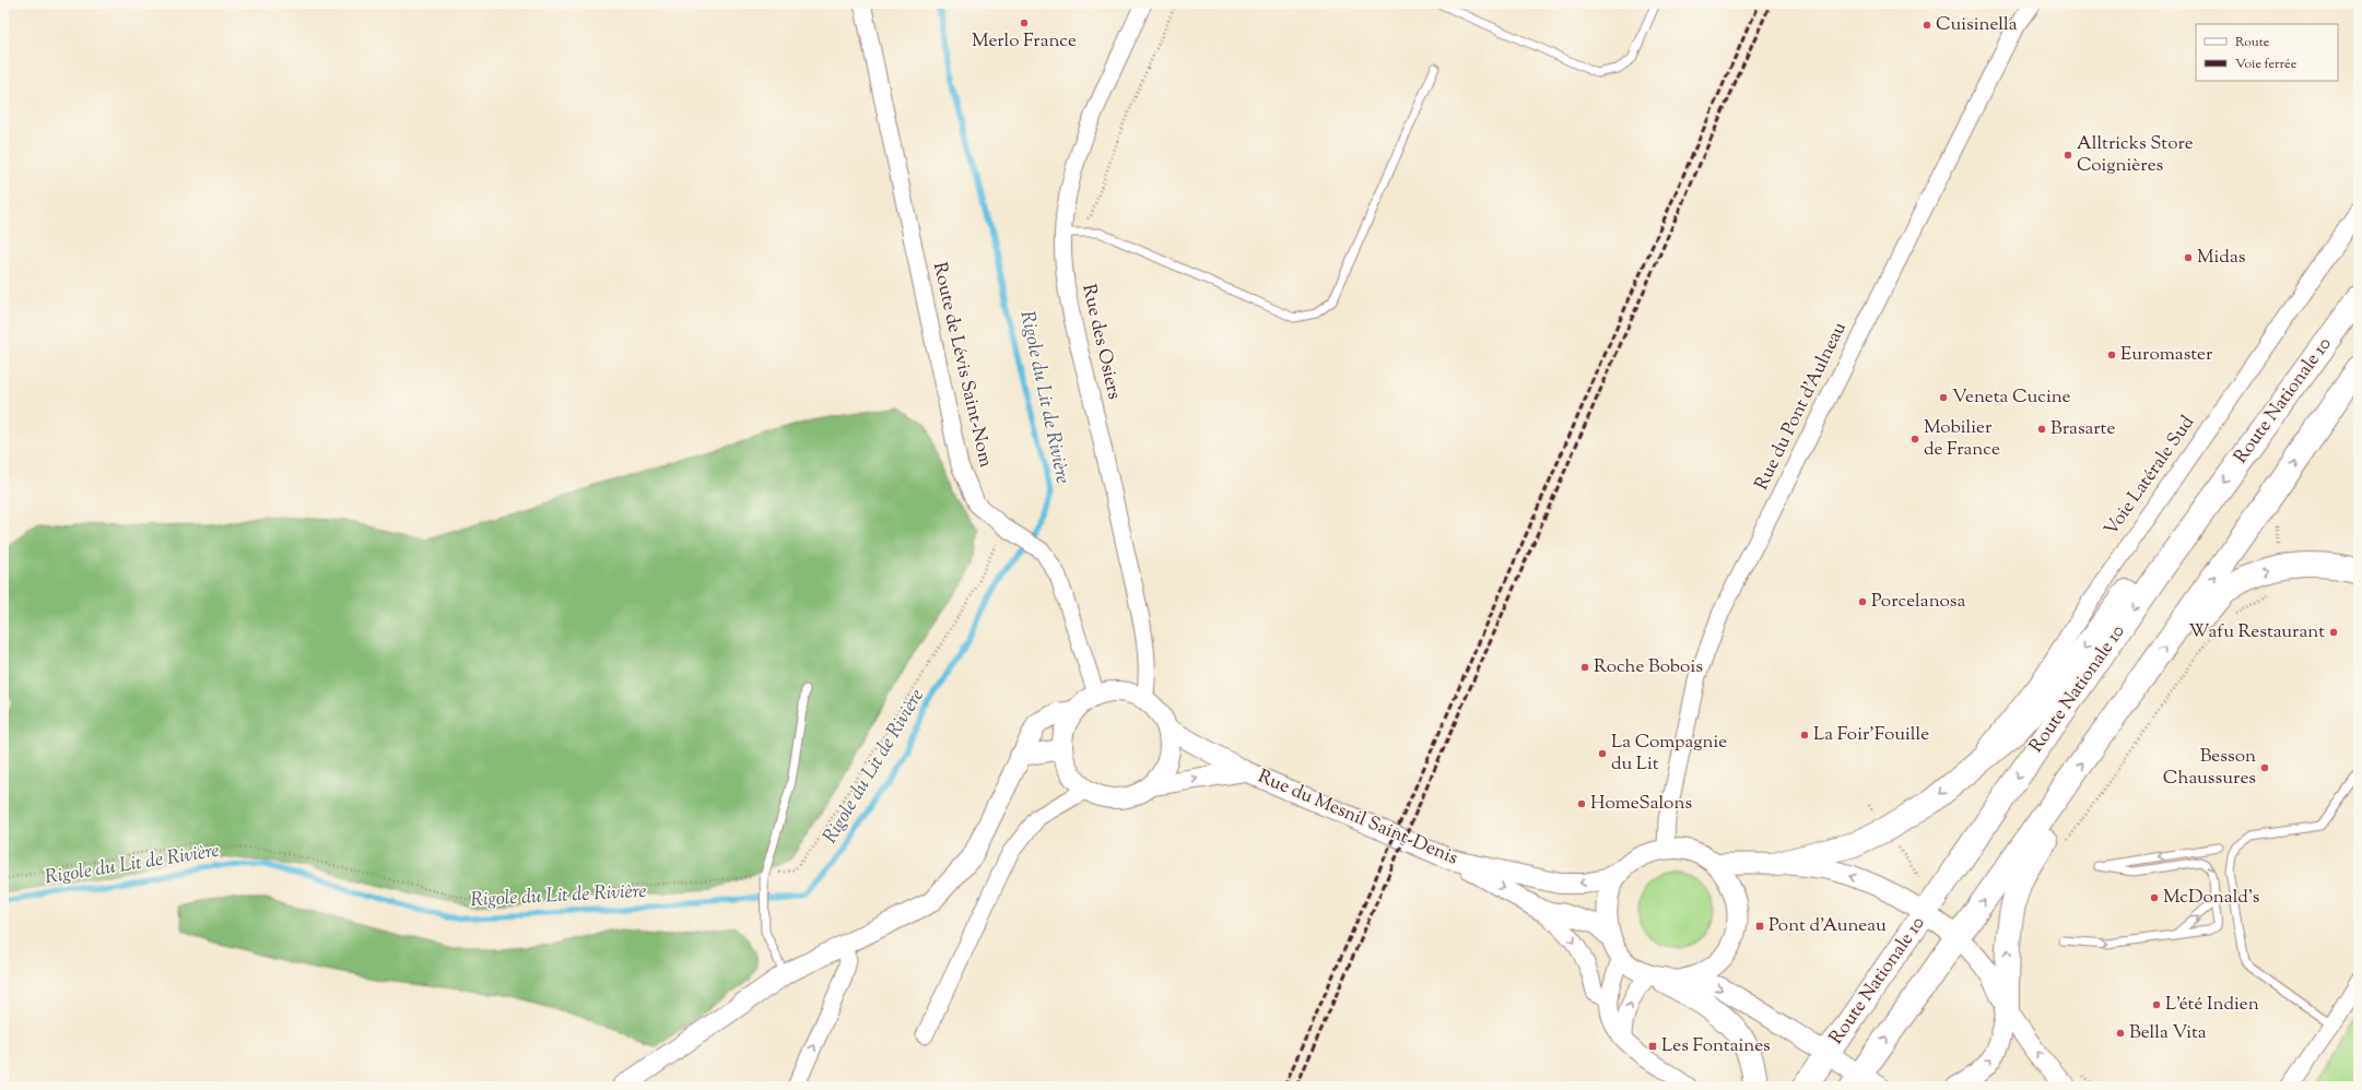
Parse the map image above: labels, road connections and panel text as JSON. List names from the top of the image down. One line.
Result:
{"streets":{"main road":["Route Nationale 10"],"street":["Rue des Osiers","Route de Lévis Saint-Nom","Rue du Pont d'Aulneau","Voie Latérale Sud","Rue du Mesnil Saint-Denis"]},"crossings":[["Rue des Osiers","Route de Lévis Saint-Nom"],["Rue des Osiers","Rue du Mesnil Saint-Denis"],["Route de Lévis Saint-Nom","Rue du Mesnil Saint-Denis"],["Rue du Pont d'Aulneau","Rue du Mesnil Saint-Denis"]],"water":["Rigole du Lit de Rivière"],"places":{"other":["Merlo France","Cuisinella","Alltricks Store Coignières","Midas","Euromaster","Veneta Cucine","Brasarte","Mobilier de France","Porcelanosa","Wafu Restaurant","Roche Bobois","La Foir'Fouille","La Compagnie du Lit","Besson Chaussures","HomeSalons","McDonald's","L'été Indien","Bella Vita"],"transit":["Pont d'Auneau","Les Fontaines"]},"legend":["Route","Voie ferrée"]}
